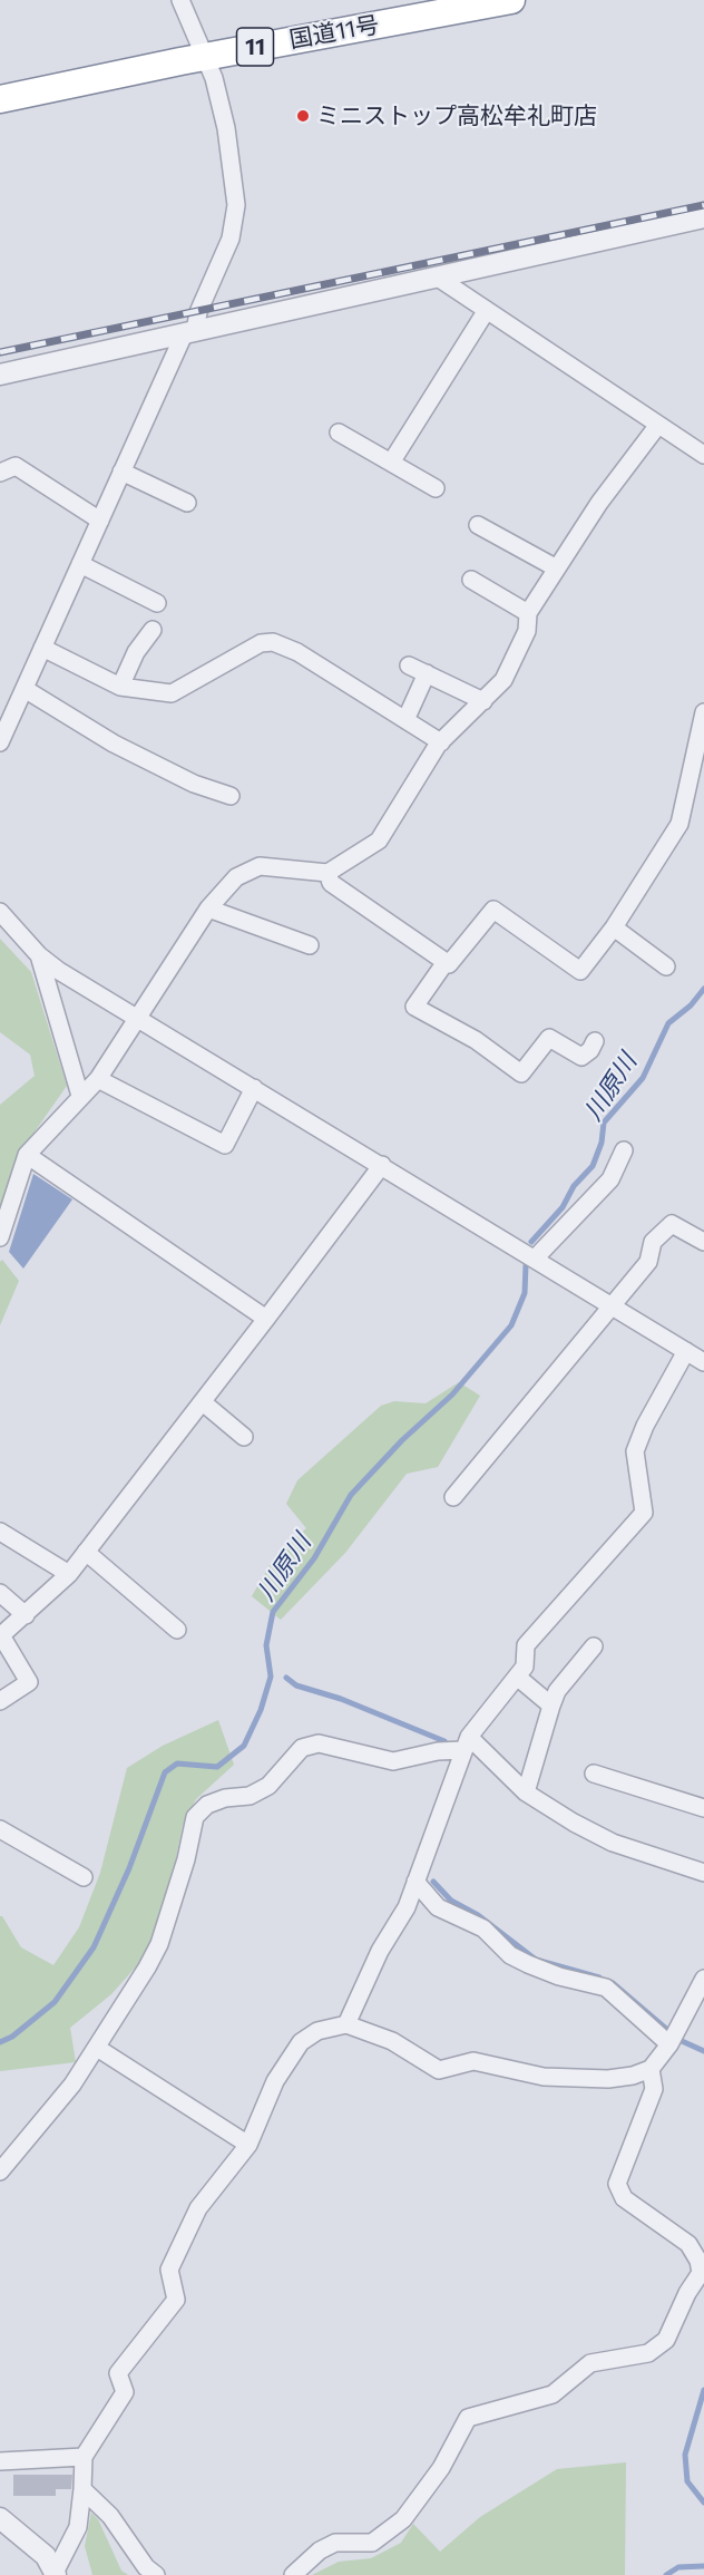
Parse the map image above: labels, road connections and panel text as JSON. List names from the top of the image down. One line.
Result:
{"streets":{"highway":["国道11号","11"]},"water":["川原川"],"places":["ミニストップ高松牟礼町店"]}
